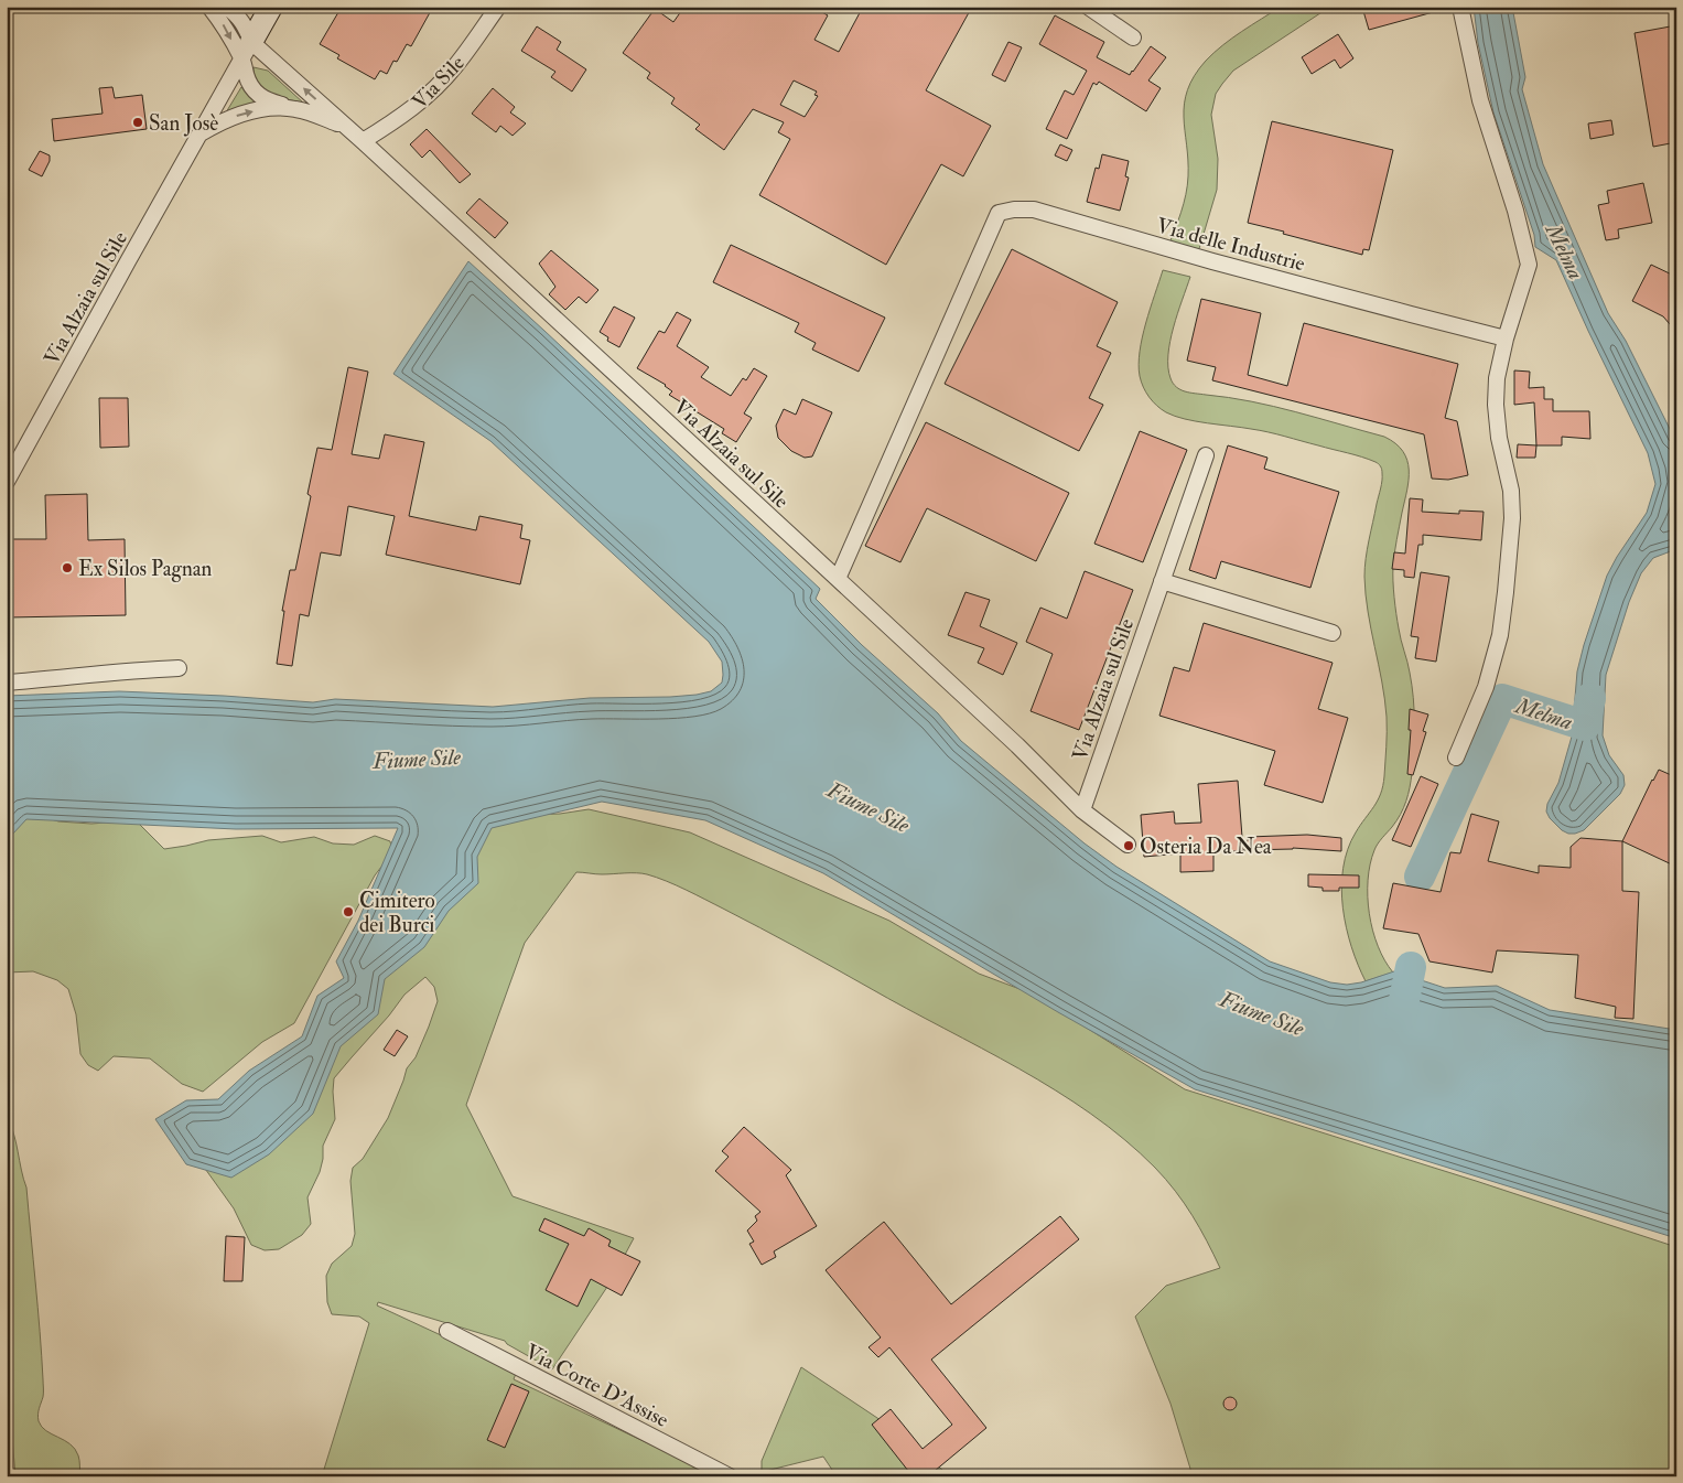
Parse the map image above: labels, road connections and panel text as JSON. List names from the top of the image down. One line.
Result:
{"streets":{"street":["Via Sile","Via delle Industrie","Via Alzaia sul Sile","Via Corte D'Assise"]},"crossings":[["Via Sile","Via Alzaia sul Sile"],["Via delle Industrie","Via Alzaia sul Sile"]],"water":["Melma","Fiume Sile"],"places":["San Josè","Ex Silos Pagnan","Osteria Da Nea","Cimitero dei Burci"]}
